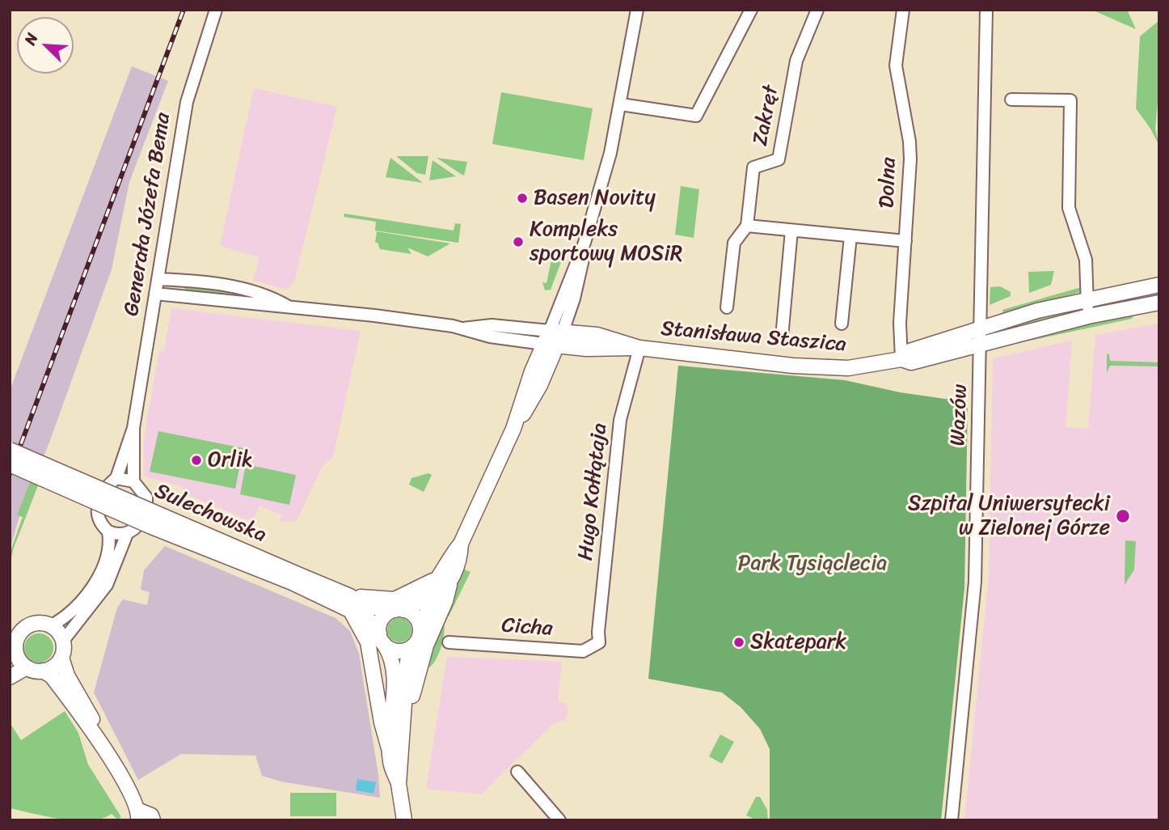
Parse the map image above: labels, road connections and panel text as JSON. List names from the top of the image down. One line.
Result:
{"streets":{"street":["Zakręt","Dolna","Generała Józefa Bema","Stanisława Staszica","Wazów","Hugo Kołłątaja","Sulechowska","Cicha"]},"crossings":[["Dolna","Stanisława Staszica"],["Generała Józefa Bema","Stanisława Staszica"],["Stanisława Staszica","Wazów"],["Stanisława Staszica","Hugo Kołłątaja"],["Hugo Kołłątaja","Cicha"]],"parks":["Park Tysiąclecia"],"places":["Basen Novity","Kompleks sportowy MOSiR","Orlik","Szpital Uniwersytecki w Zielonej Górze","Skatepark"],"north":"top left"}
